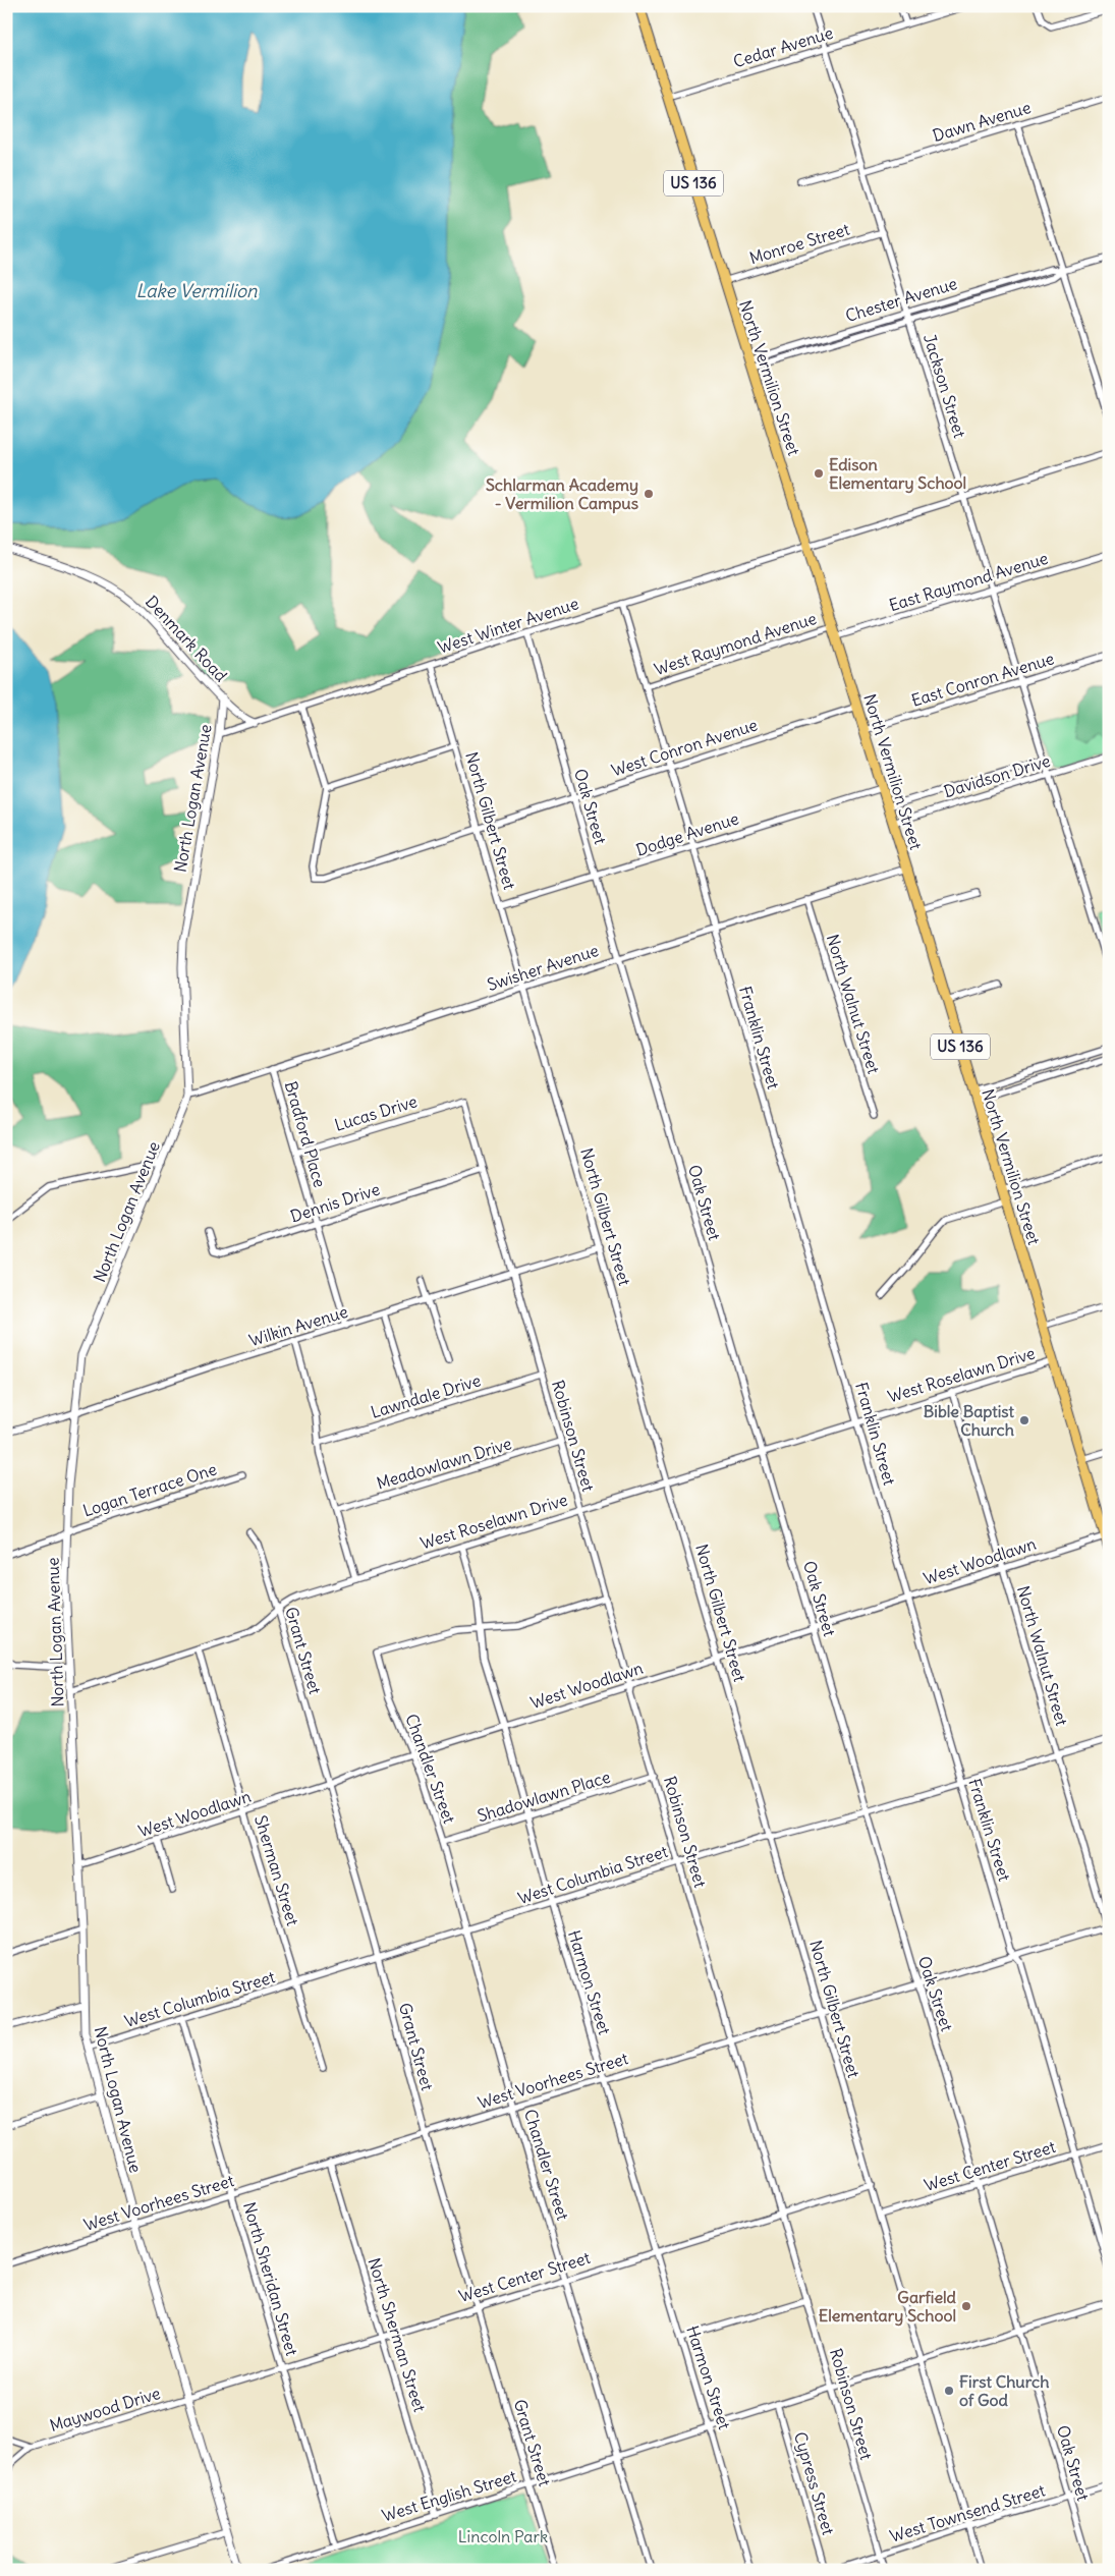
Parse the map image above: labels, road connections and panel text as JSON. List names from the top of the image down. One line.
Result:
{"streets":{"main road":["US 136","North Vermilion Street"],"street":["Cedar Avenue","Dawn Avenue","Monroe Street","Chester Avenue","Jackson Street","East Raymond Avenue","West Winter Avenue","Denmark Road","West Raymond Avenue","East Conron Avenue","West Conron Avenue","Davidson Drive","North Logan Avenue","Oak Street","North Gilbert Street","Dodge Avenue","Swisher Avenue","North Walnut Street","Franklin Street","Lucas Drive","Bradford Place","Dennis Drive","Wilkin Avenue","West Roselawn Drive","Lawndale Drive","Robinson Street","Meadowlawn Drive","Logan Terrace One","West Woodlawn","Grant Street","Chandler Street","Shadowlawn Place","Sherman Street","West Columbia Street","Harmon Street","West Voorhees Street","West Center Street","North Sheridan Street","North Sherman Street","Maywood Drive","Cypress Street","West English Street","West Townsend Street"]},"crossings":[["Cedar Avenue","North Vermilion Street"],["Cedar Avenue","Jackson Street"],["Dawn Avenue","Jackson Street"],["Monroe Street","North Vermilion Street"],["Monroe Street","Jackson Street"],["Chester Avenue","North Vermilion Street"],["Chester Avenue","Jackson Street"],["North Vermilion Street","East Raymond Avenue"],["North Vermilion Street","West Winter Avenue"],["North Vermilion Street","West Raymond Avenue"],["North Vermilion Street","East Conron Avenue"],["North Vermilion Street","West Conron Avenue"],["North Vermilion Street","Davidson Drive"],["North Vermilion Street","Dodge Avenue"],["North Vermilion Street","Swisher Avenue"],["North Vermilion Street","West Roselawn Drive"],["North Vermilion Street","West Woodlawn"],["Jackson Street","East Raymond Avenue"],["Jackson Street","West Winter Avenue"],["Jackson Street","East Conron Avenue"],["Jackson Street","Davidson Drive"],["West Winter Avenue","Denmark Road"],["West Winter Avenue","North Logan Avenue"],["West Winter Avenue","Oak Street"],["West Winter Avenue","North Gilbert Street"],["West Winter Avenue","Franklin Street"],["Denmark Road","North Logan Avenue"],["West Raymond Avenue","Franklin Street"],["West Conron Avenue","Oak Street"],["West Conron Avenue","North Gilbert Street"],["West Conron Avenue","Franklin Street"],["North Logan Avenue","Swisher Avenue"],["North Logan Avenue","Wilkin Avenue"],["North Logan Avenue","West Roselawn Drive"],["North Logan Avenue","Logan Terrace One"],["North Logan Avenue","West Woodlawn"],["North Logan Avenue","West Columbia Street"],["North Logan Avenue","West Voorhees Street"],["North Logan Avenue","West Center Street"],["North Logan Avenue","Maywood Drive"],["Oak Street","Dodge Avenue"],["Oak Street","Swisher Avenue"],["Oak Street","West Roselawn Drive"],["Oak Street","West Woodlawn"],["Oak Street","West Columbia Street"],["Oak Street","West Voorhees Street"],["Oak Street","West Center Street"],["Oak Street","West English Street"],["Oak Street","West Townsend Street"],["North Gilbert Street","Dodge Avenue"],["North Gilbert Street","Swisher Avenue"],["North Gilbert Street","Wilkin Avenue"],["North Gilbert Street","West Roselawn Drive"],["North Gilbert Street","West Woodlawn"],["North Gilbert Street","West Columbia Street"],["North Gilbert Street","West Voorhees Street"],["North Gilbert Street","West Center Street"],["North Gilbert Street","West English Street"],["North Gilbert Street","West Townsend Street"],["Dodge Avenue","Franklin Street"],["Swisher Avenue","North Walnut Street"],["Swisher Avenue","Franklin Street"],["Swisher Avenue","Bradford Place"],["North Walnut Street","West Roselawn Drive"],["North Walnut Street","West Woodlawn"],["North Walnut Street","West Columbia Street"],["North Walnut Street","West Voorhees Street"],["Franklin Street","West Roselawn Drive"],["Franklin Street","West Woodlawn"],["Franklin Street","West Columbia Street"],["Franklin Street","West Voorhees Street"],["Franklin Street","West Center Street"],["Lucas Drive","Bradford Place"],["Lucas Drive","Robinson Street"],["Bradford Place","Dennis Drive"],["Bradford Place","Wilkin Avenue"],["Dennis Drive","Robinson Street"],["Wilkin Avenue","Robinson Street"],["West Roselawn Drive","Robinson Street"],["West Roselawn Drive","Grant Street"],["West Roselawn Drive","Sherman Street"],["West Roselawn Drive","Harmon Street"],["Lawndale Drive","Robinson Street"],["Robinson Street","Meadowlawn Drive"],["Robinson Street","West Woodlawn"],["Robinson Street","Shadowlawn Place"],["Robinson Street","West Columbia Street"],["Robinson Street","West Voorhees Street"],["Robinson Street","West Center Street"],["Robinson Street","West English Street"],["Robinson Street","West Townsend Street"],["West Woodlawn","Grant Street"],["West Woodlawn","Chandler Street"],["West Woodlawn","Sherman Street"],["West Woodlawn","Harmon Street"],["Grant Street","West Columbia Street"],["Grant Street","West Voorhees Street"],["Grant Street","West Center Street"],["Grant Street","West English Street"],["Chandler Street","Shadowlawn Place"],["Chandler Street","West Columbia Street"],["Chandler Street","Harmon Street"],["Chandler Street","West Voorhees Street"],["Chandler Street","West Center Street"],["Chandler Street","West English Street"],["Shadowlawn Place","Harmon Street"],["Sherman Street","West Columbia Street"],["West Columbia Street","Harmon Street"],["West Columbia Street","North Sheridan Street"],["Harmon Street","West Voorhees Street"],["Harmon Street","West Center Street"],["Harmon Street","West English Street"],["West Voorhees Street","North Sheridan Street"],["West Voorhees Street","North Sherman Street"],["West Center Street","North Sheridan Street"],["West Center Street","North Sherman Street"],["West Center Street","Maywood Drive"],["North Sheridan Street","West English Street"],["North Sherman Street","West English Street"],["Cypress Street","West English Street"]],"water":["Lake Vermilion"],"parks":["Lincoln Park"],"places":["Edison Elementary School","Schlarman Academy - Vermilion Campus","Bible Baptist Church","Garfield Elementary School","First Church of God"]}
